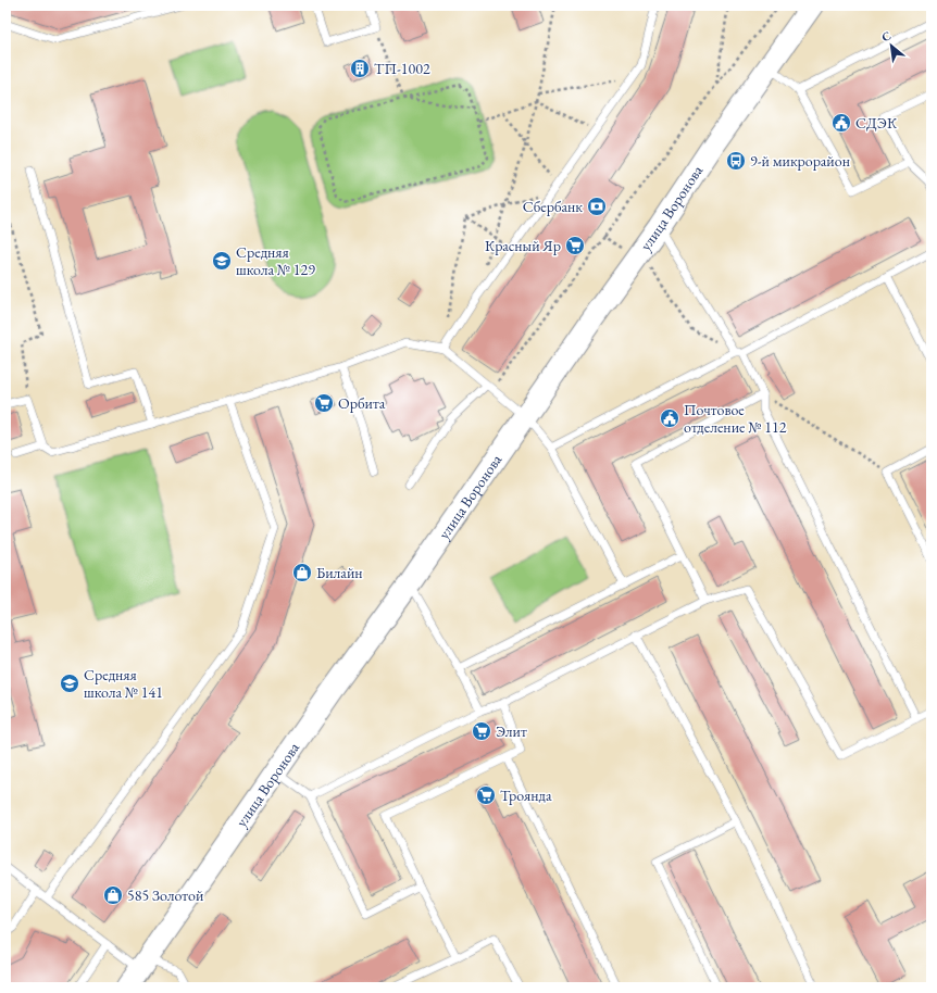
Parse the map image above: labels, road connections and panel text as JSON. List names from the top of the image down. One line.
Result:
{"streets":{"main road":["улица Воронова"]},"places":{"building":["ТП-1002"],"public building":["СДЭК","Почтовое отделение № 112"],"bus stop":["9-й микрорайон"],"bank":["Сбербанк"],"supermarket":["Красный Яр","Орбита","Элит","Троянда"],"school or university":["Средняя школа № 129","Средняя школа № 141"],"shop":["Билайн","585 Золотой"]},"north":"top left"}
